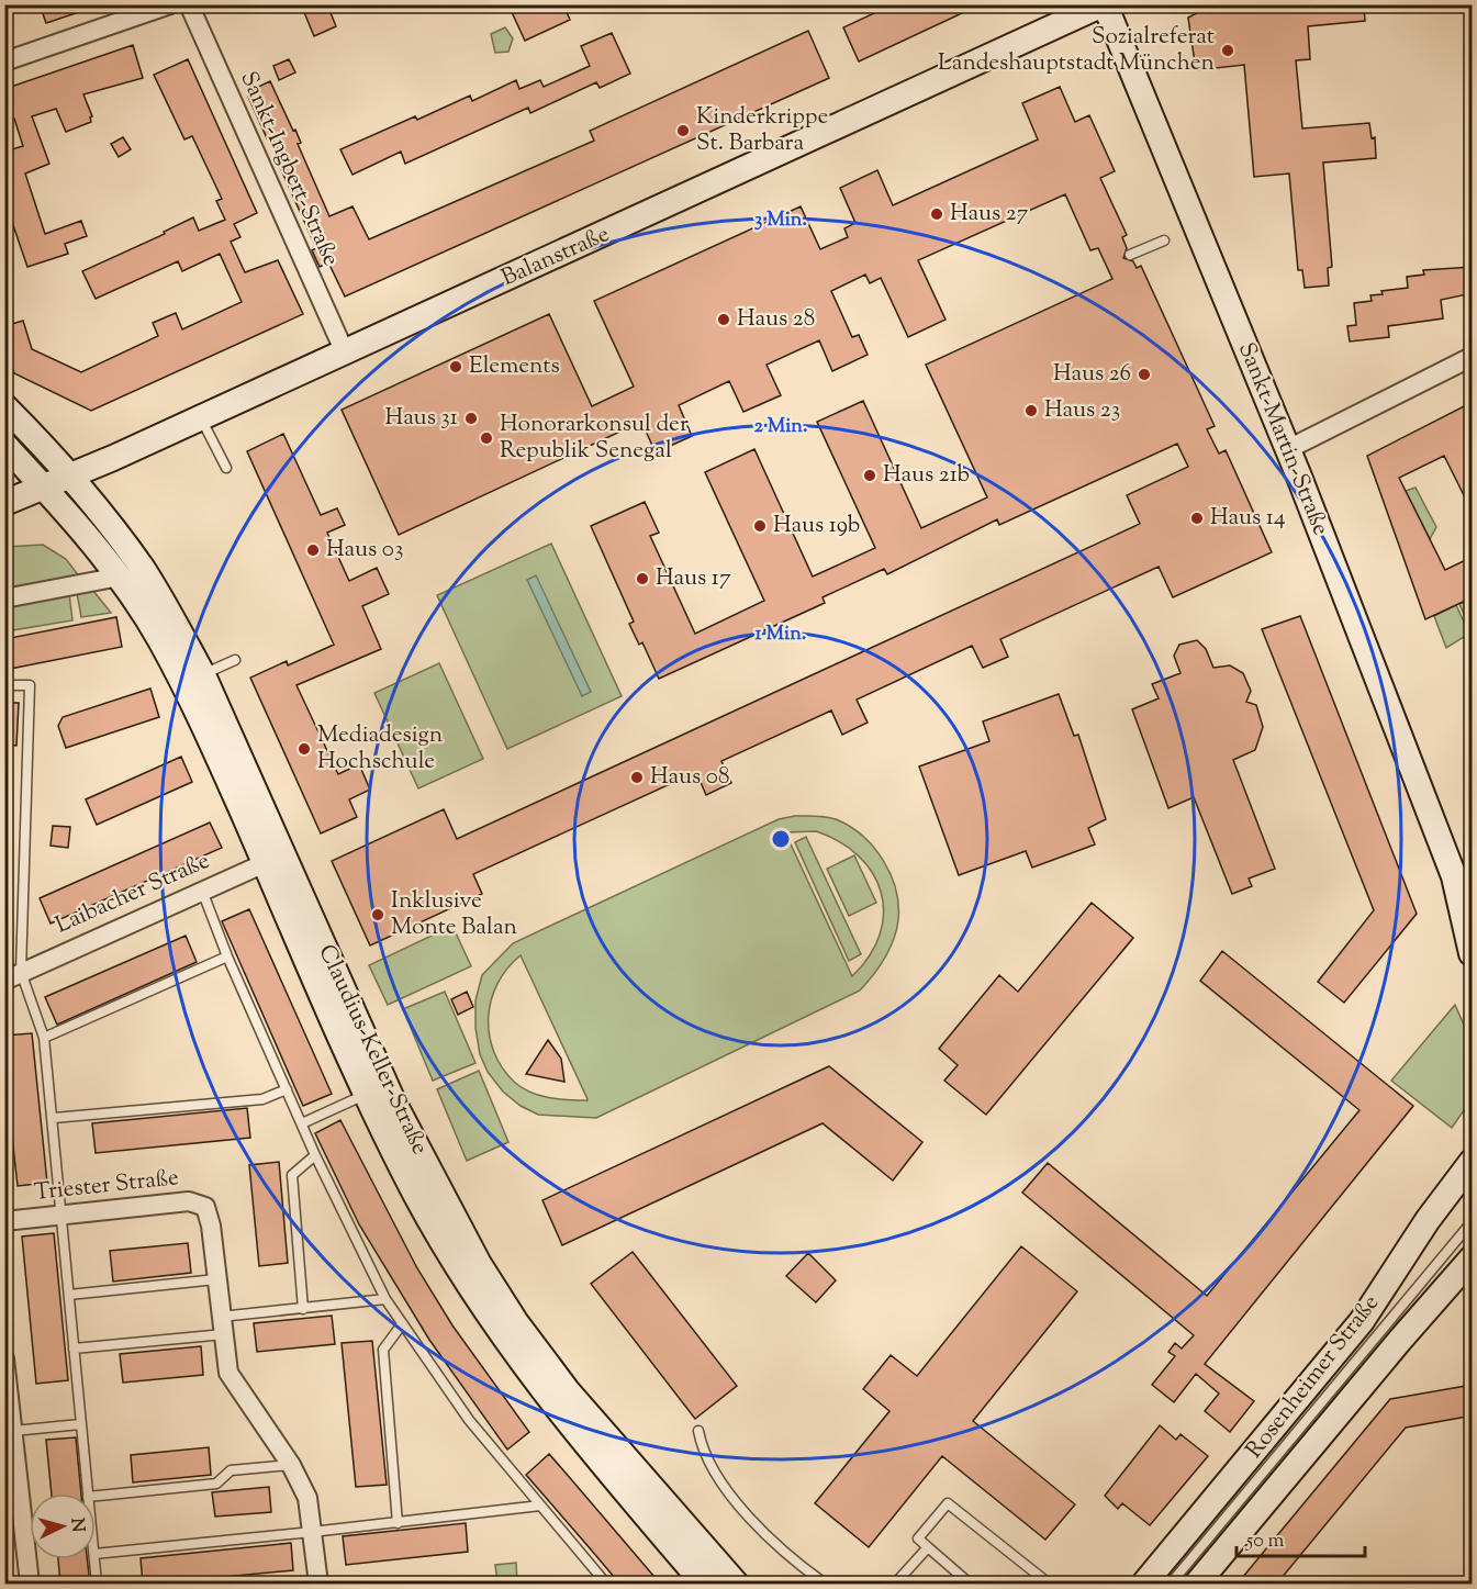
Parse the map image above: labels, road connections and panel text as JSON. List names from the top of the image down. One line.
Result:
{"streets":{"main road":["Balanstraße","Sankt-Martin-Straße","Claudius-Keller-Straße","Rosenheimer Straße"],"street":["Sankt-Ingbert-Straße","Laibacher Straße","Triester Straße"]},"crossings":[["Sankt-Ingbert-Straße","Balanstraße"],["Balanstraße","Sankt-Martin-Straße"],["Balanstraße","Claudius-Keller-Straße"],["Laibacher Straße","Claudius-Keller-Straße"]],"places":["Sozialreferat Landeshauptstadt München","Kinderkrippe St. Barbara","Haus 27","Haus 28","Elements","Haus 26","Haus 23","Haus 31","Honorarkonsul der Republik Senegal","Haus 21b","Haus 14","Haus 19b","Haus 03","Haus 17","Mediadesign Hochschule","Haus 08","Inklusive Monte Balan"],"scale_bar":"50 m","north":"right","rings":["3 Min.","2 Min.","1 Min."]}
